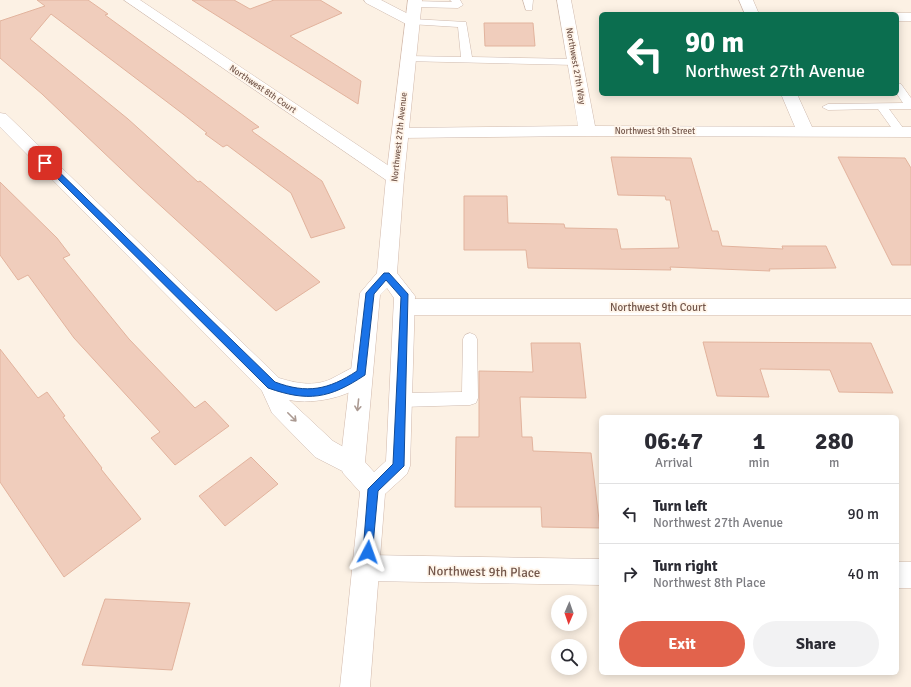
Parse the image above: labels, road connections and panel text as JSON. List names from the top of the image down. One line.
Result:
{"streets":{"street":["Northwest 27th Way","Northwest 8th Court","Northwest 9th Street","Northwest 27th Avenue","Northwest 9th Court","Northwest 9th Place"]},"crossings":[["Northwest 27th Way","Northwest 9th Street"],["Northwest 8th Court","Northwest 27th Avenue"],["Northwest 9th Street","Northwest 27th Avenue"]],"north":"bottom","page":{"turn":["90 m","Northwest 27th Avenue"],"eta":["06:47","Arrival","1","min","280","m"],"list":[{"name":"Turn left","note":"Northwest 27th Avenue","value":"90 m"},{"name":"Turn right","note":"Northwest 8th Place","value":"40 m"}],"buttons":["Exit","Share"]}}
